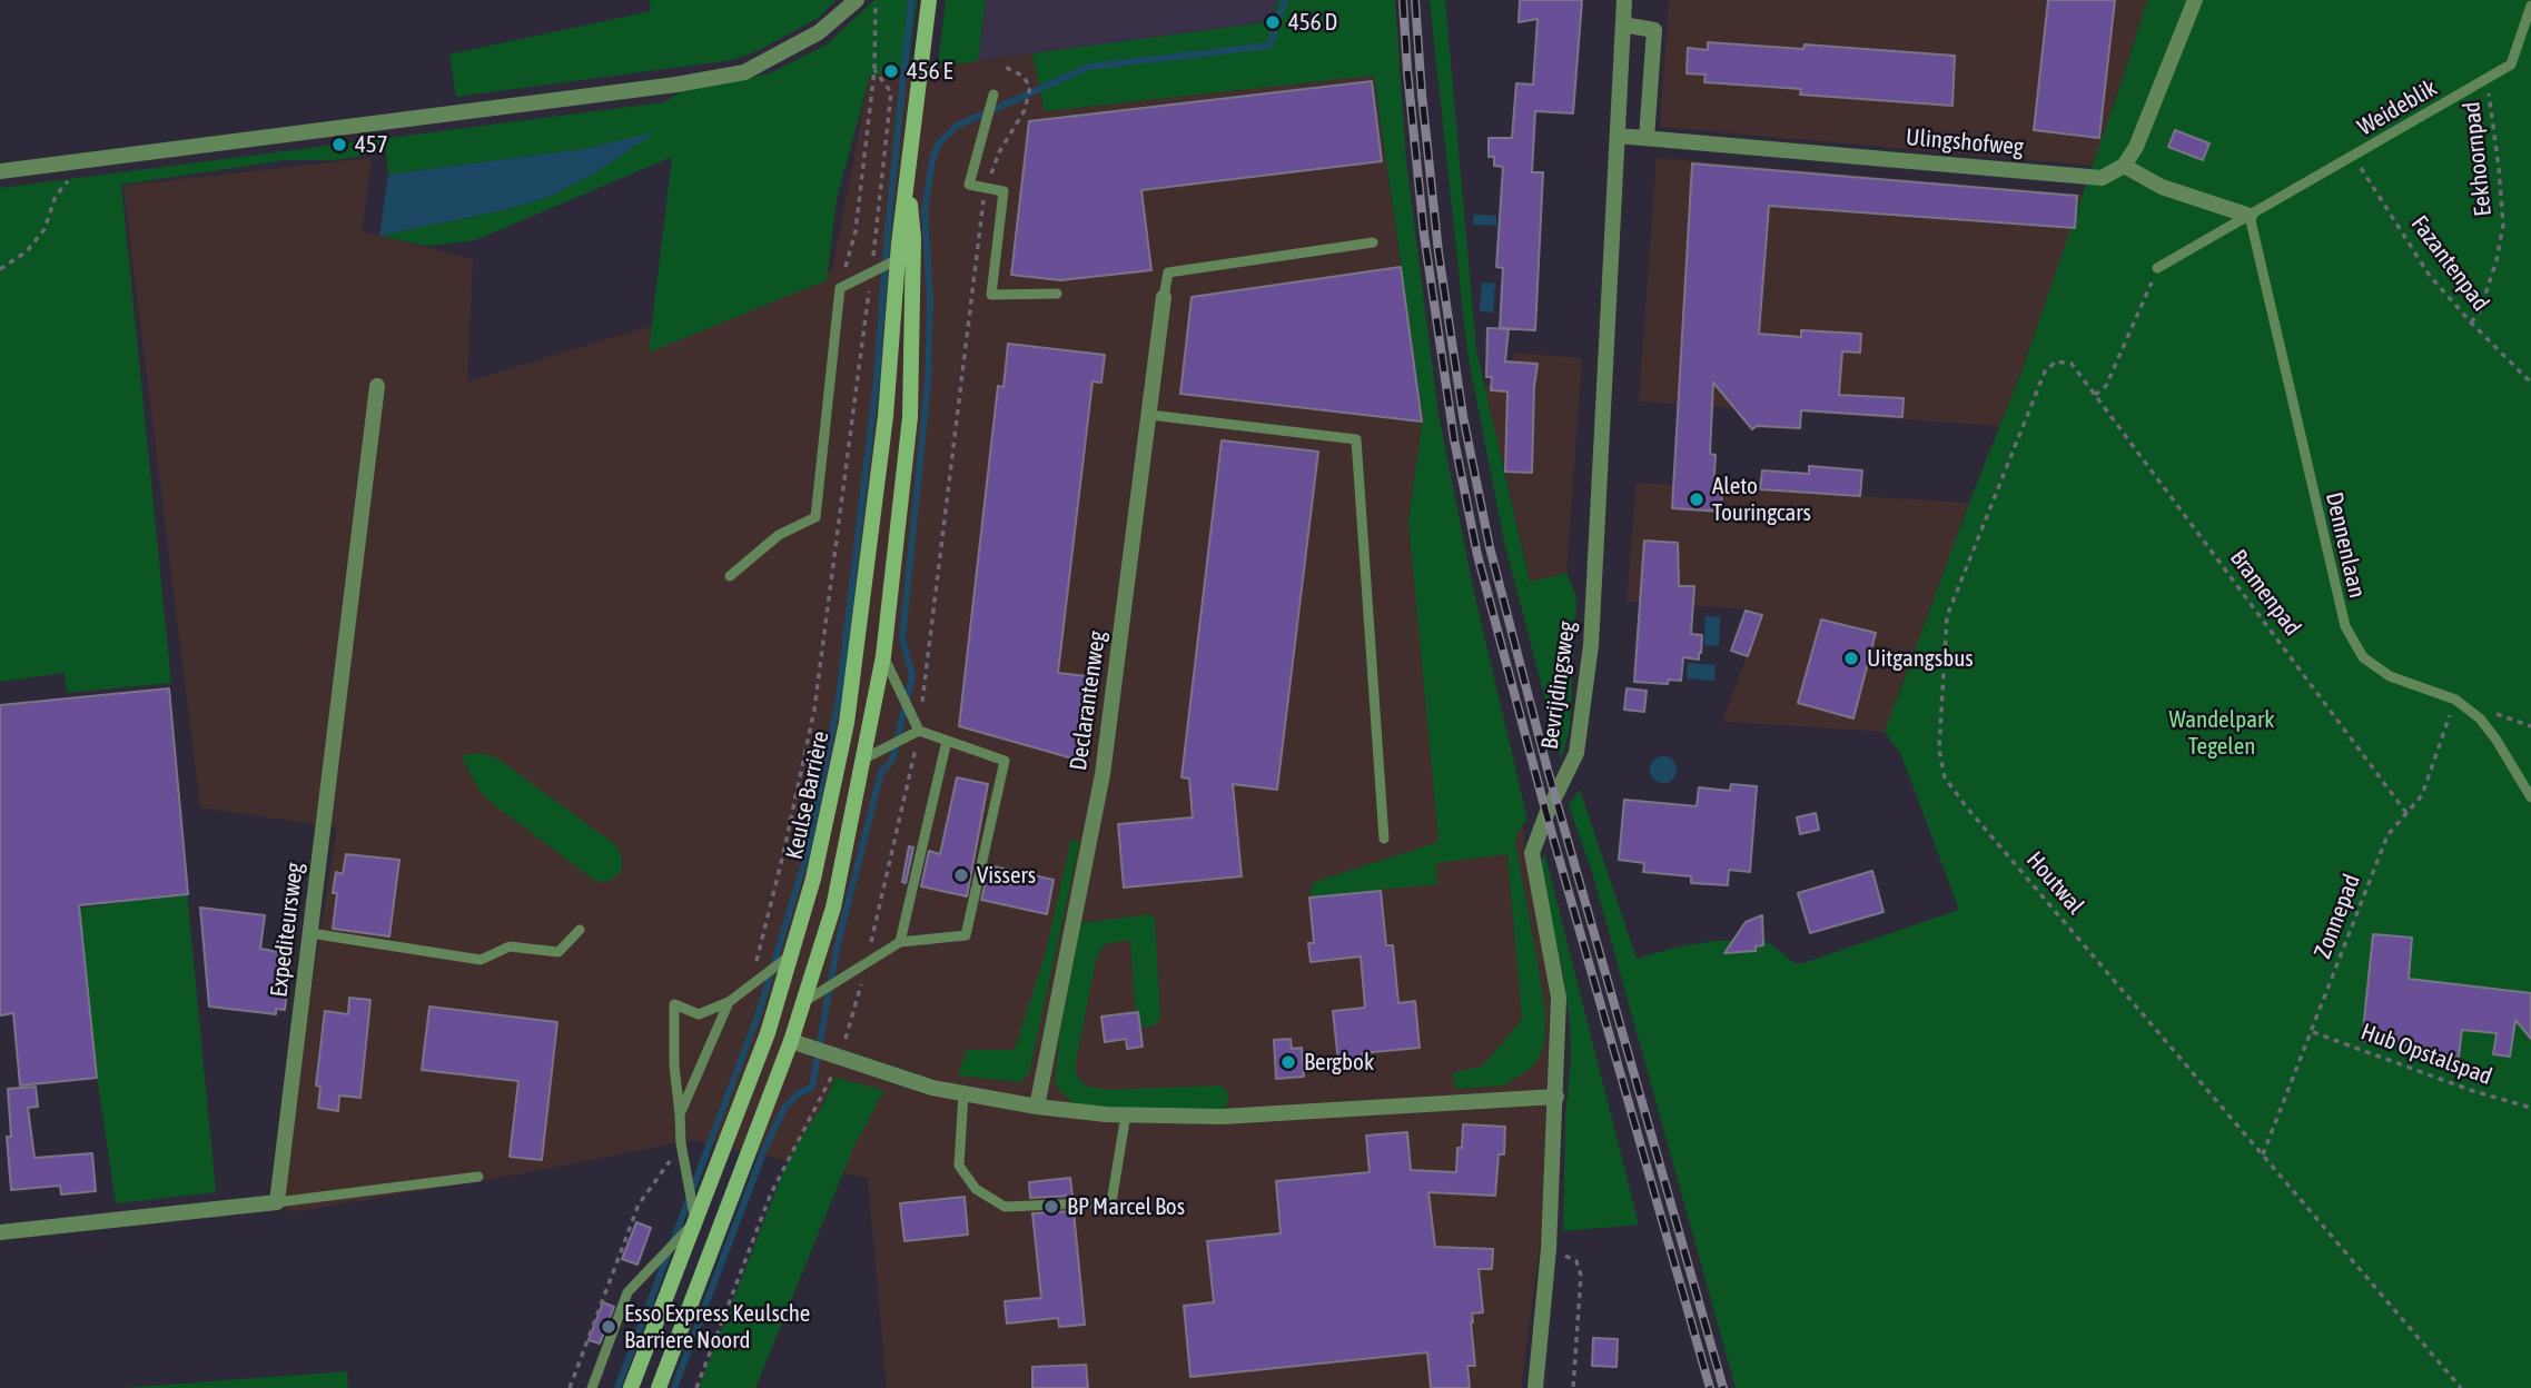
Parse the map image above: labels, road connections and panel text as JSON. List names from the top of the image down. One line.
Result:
{"streets":{"main road":["Keulse Barrière"],"street":["Ulingshofweg","Bevrijdingsweg","Declarantenweg","Expediteursweg"],"lane":["Weideblik","Dennenlaan"],"path":["Eekhoornpad","Fazantenpad","Bramenpad","Houtwal","Zonnepad","Hub Opstalspad"]},"crossings":[["Weideblik","Eekhoornpad"],["Weideblik","Fazantenpad"],["Weideblik","Dennenlaan"],["Ulingshofweg","Bevrijdingsweg"],["Eekhoornpad","Fazantenpad"],["Dennenlaan","Zonnepad"],["Bramenpad","Houtwal"],["Bramenpad","Zonnepad"],["Houtwal","Zonnepad"],["Zonnepad","Hub Opstalspad"]],"parks":["Wandelpark Tegelen"],"places":["456 D","456 E","457","Aleto Touringcars","Uitgangsbus","Vissers","Bergbok","BP Marcel Bos","Esso Express Keulsche Barriere Noord"]}
